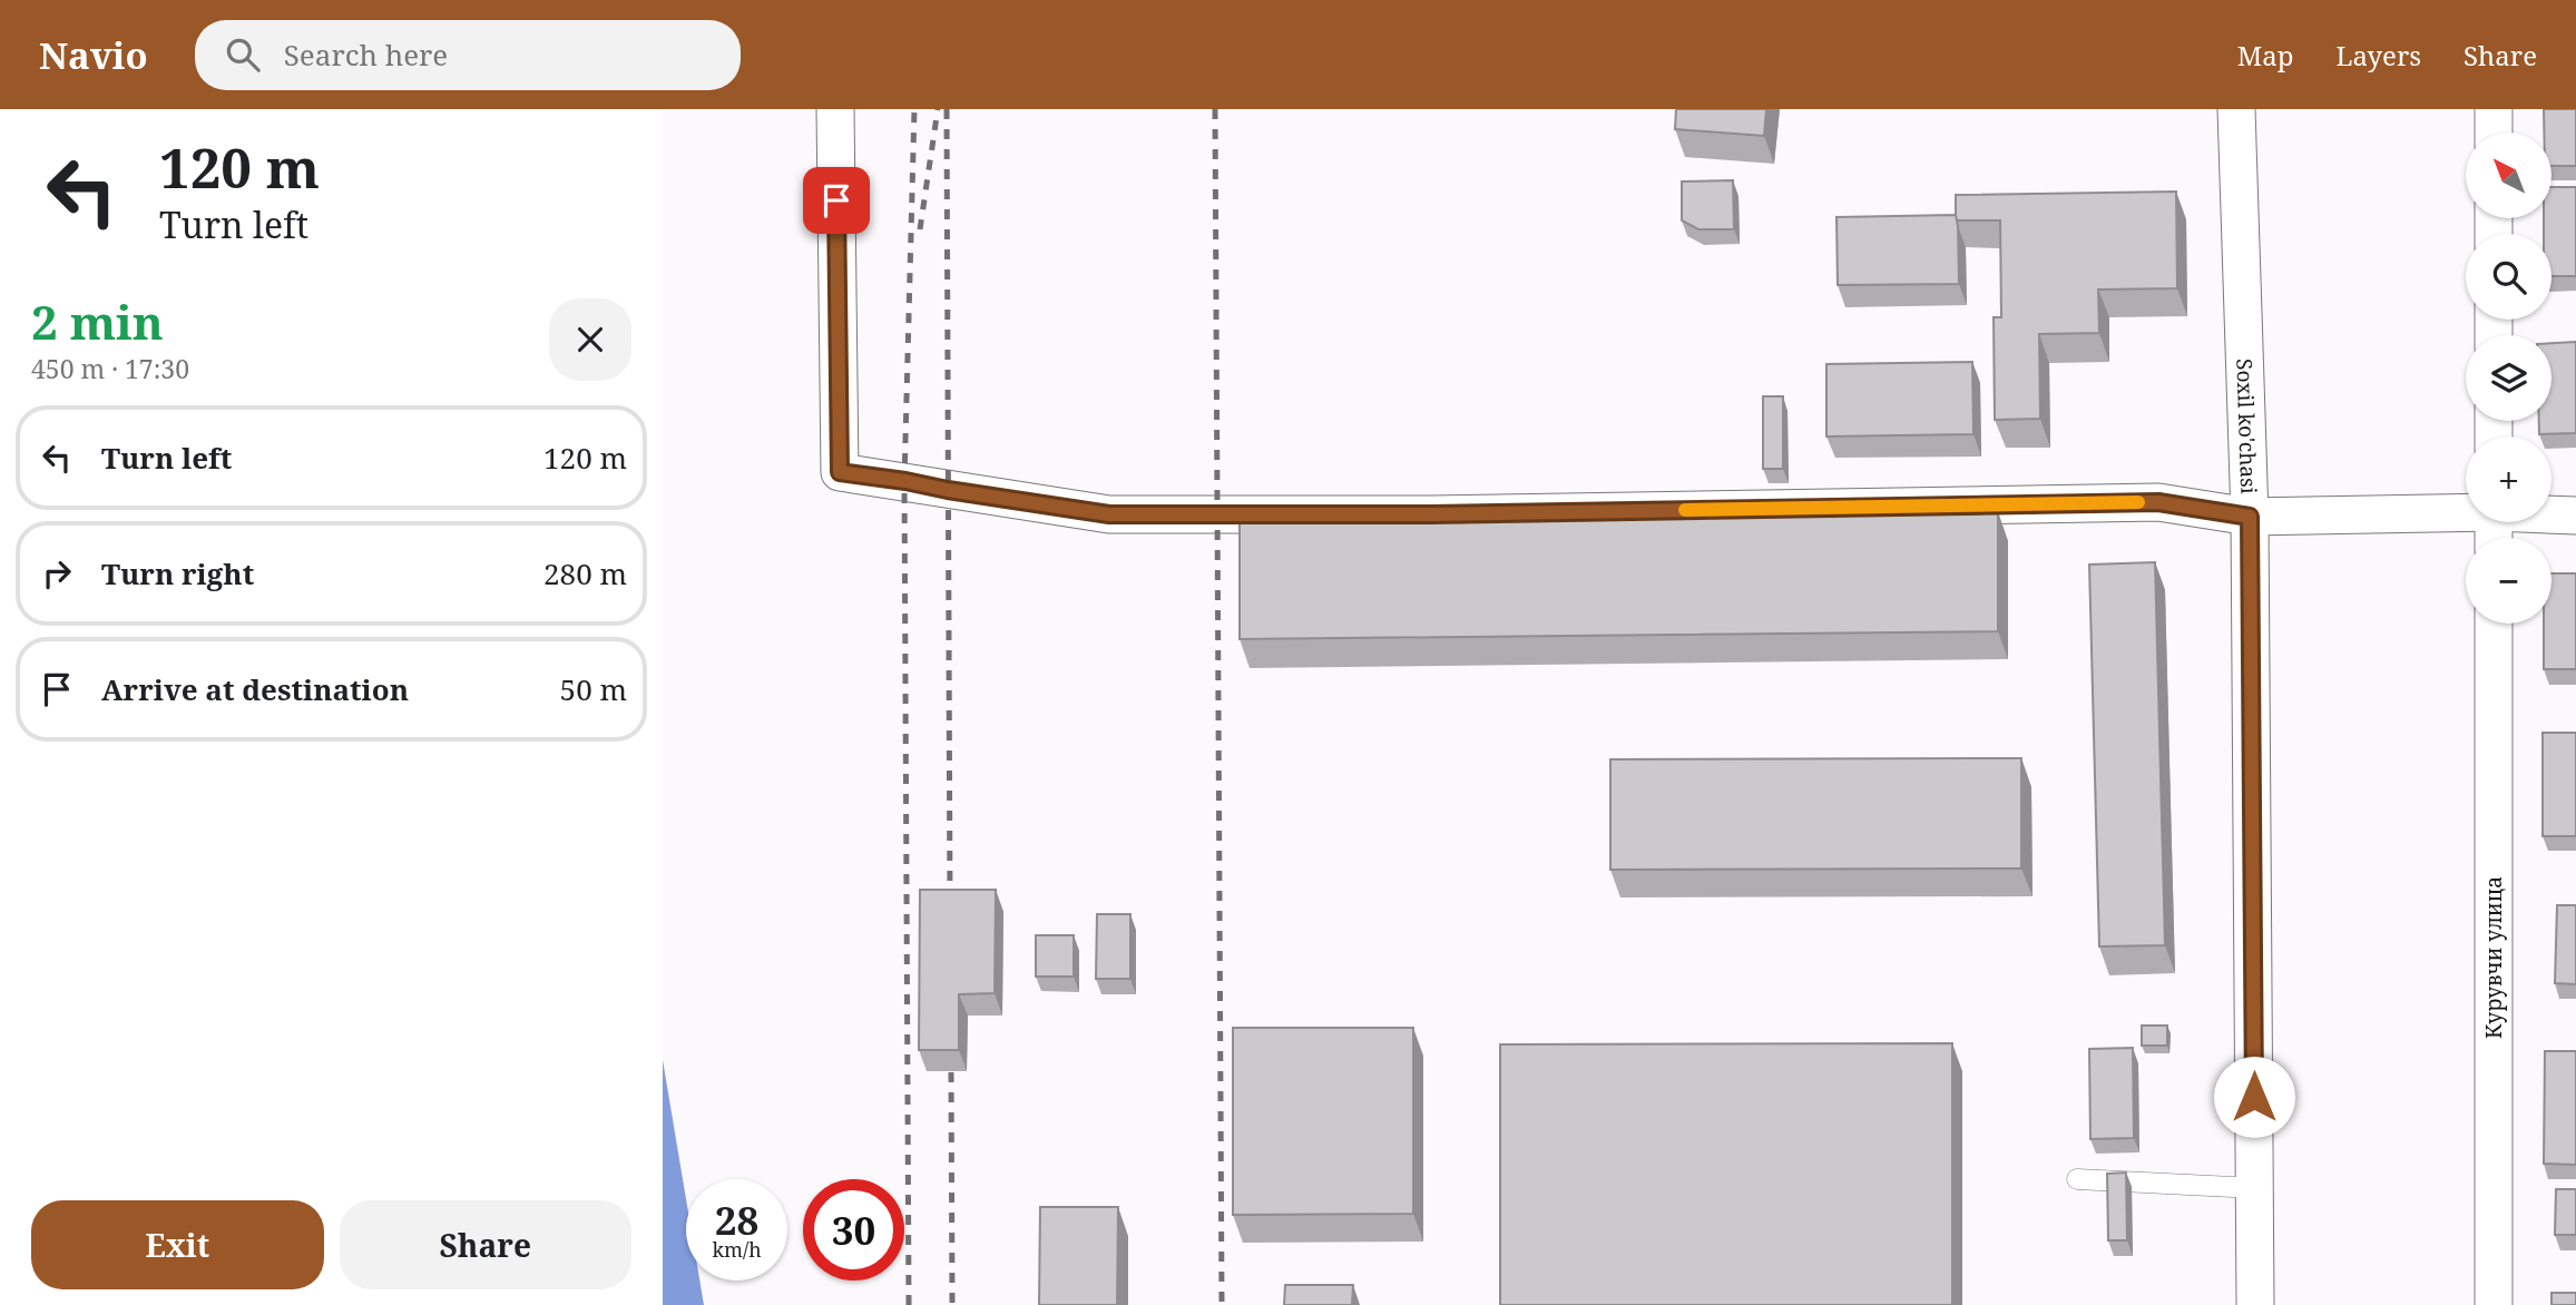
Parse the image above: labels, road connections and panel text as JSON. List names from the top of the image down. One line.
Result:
{"streets":{"street":["Soxil ko'chasi","Курувчи улица"]},"north":"top left","page":{"header":"Navio","search":"Search here","nav":["Map","Layers","Share"],"turn":["120 m","Turn left"],"map_buttons":["+","−"],"heading":["2 min","450 m · 17:30"],"list":[{"name":"Turn left","value":"120 m"},{"name":"Turn right","value":"280 m"},{"name":"Arrive at destination","value":"50 m"}],"speed":"28 km/h","limit":"30","buttons":["Exit","Share"]}}
